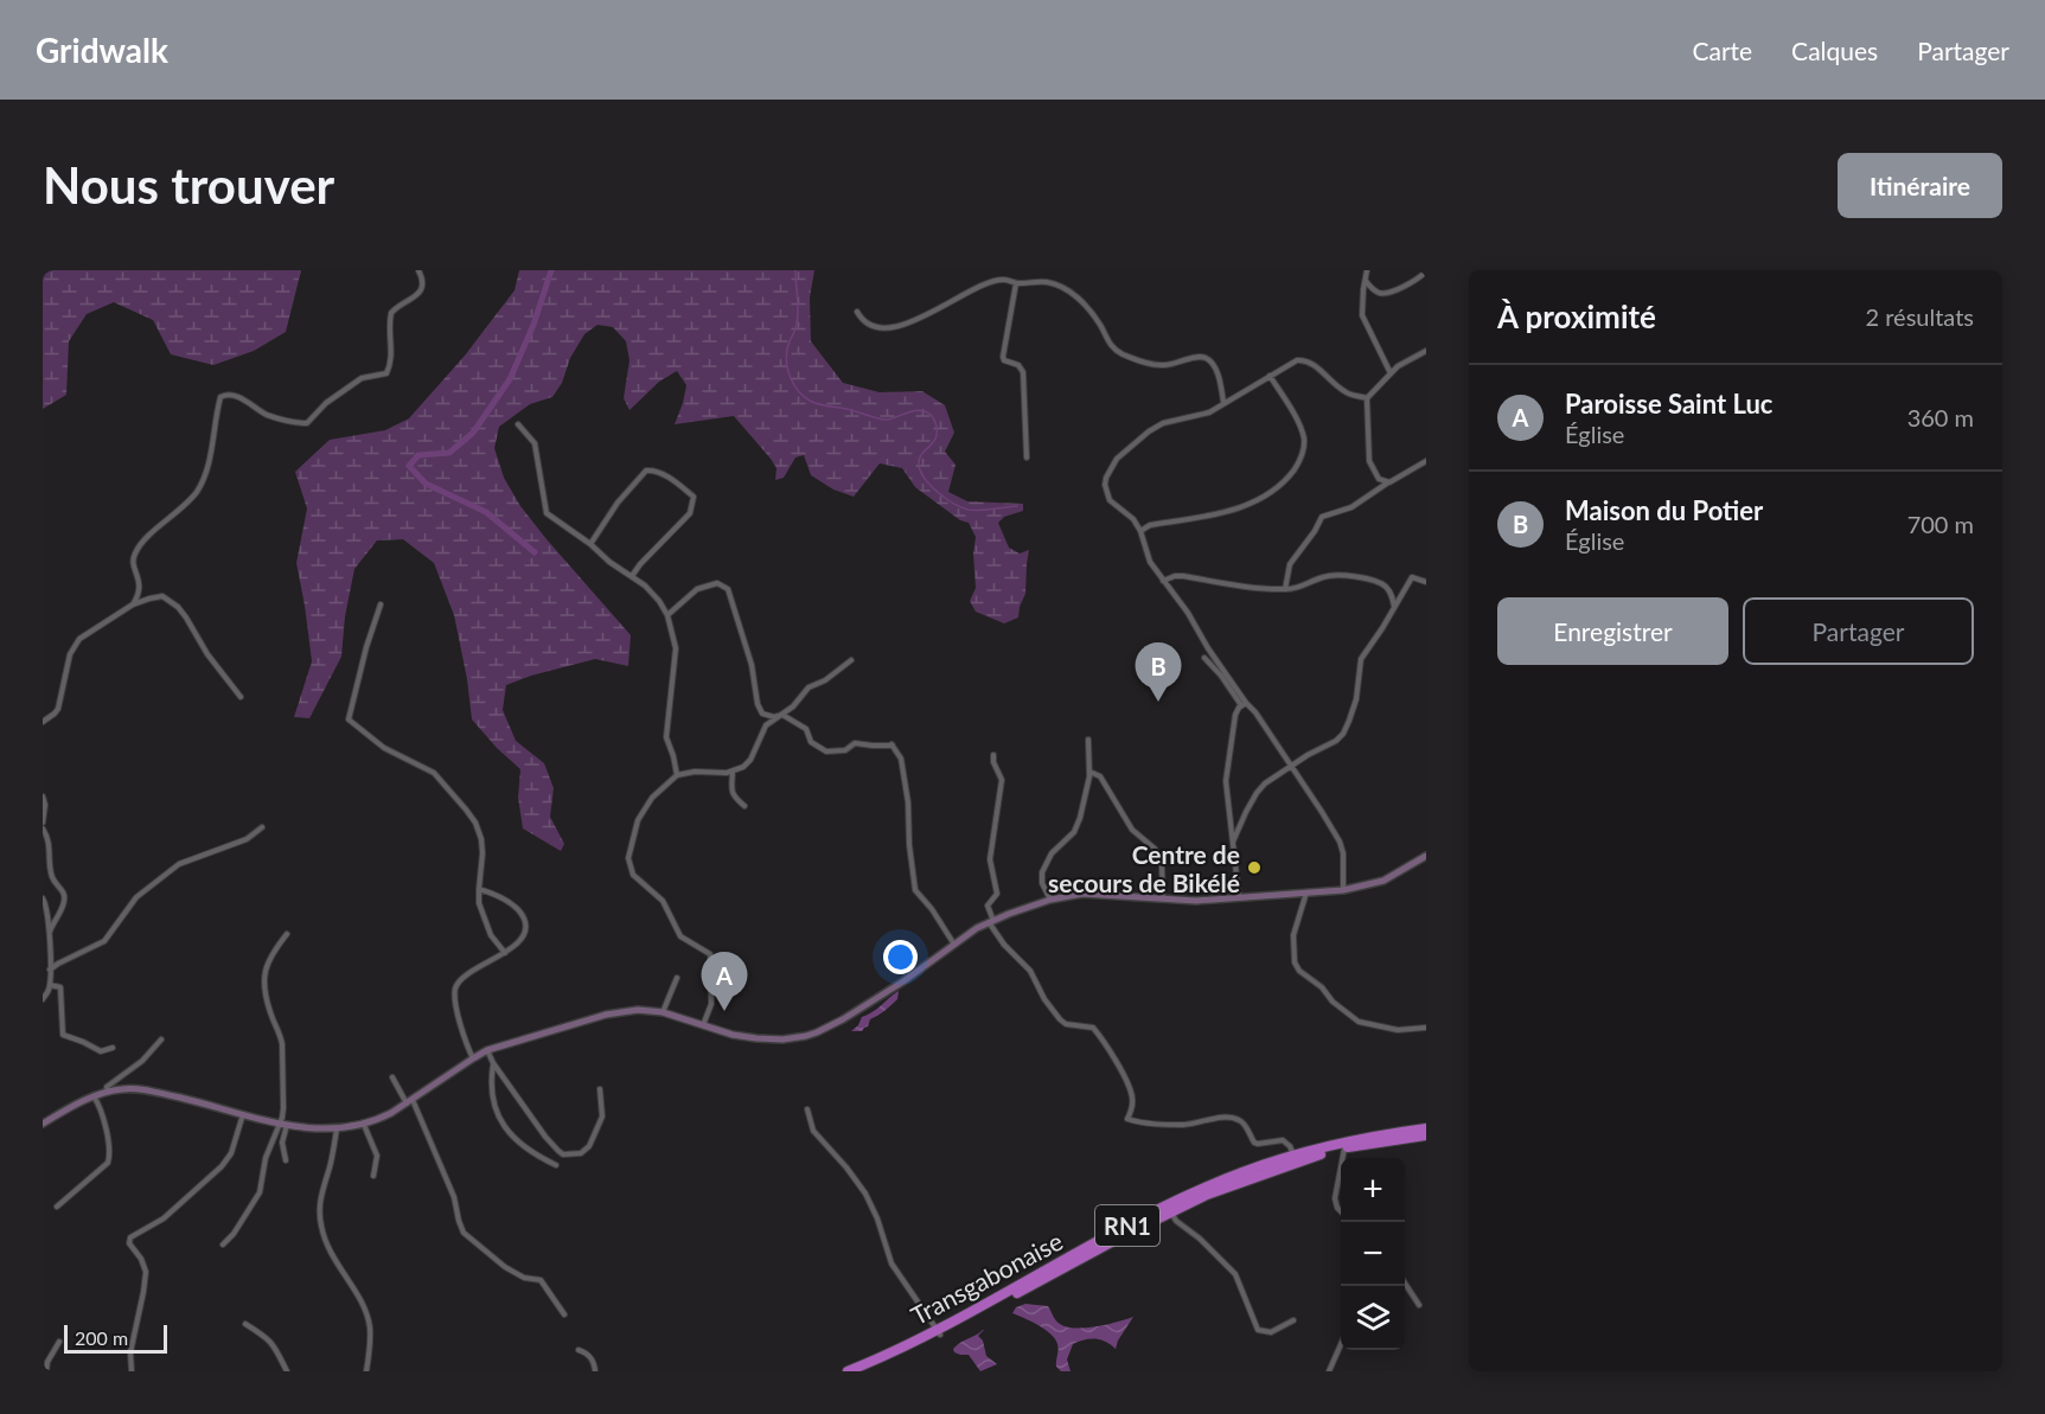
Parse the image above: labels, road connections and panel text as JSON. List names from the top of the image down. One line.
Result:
{"streets":{"highway":["RN1","Transgabonaise"]},"places":["Centre de secours de Bikélé"],"scale_bar":"200 m","page":{"header":"Gridwalk","nav":["Carte","Calques","Partager"],"buttons":["Itinéraire",["Enregistrer","Partager"]],"title":"Nous trouver","heading":["À proximité","2 résultats"],"list":[{"mark":"A","name":"Paroisse Saint Luc","note":"Église","value":"360 m"},{"mark":"B","name":"Maison du Potier","note":"Église","value":"700 m"}],"pins":["B","A"],"map_buttons":["+","−"],"scale":"200 m"}}
